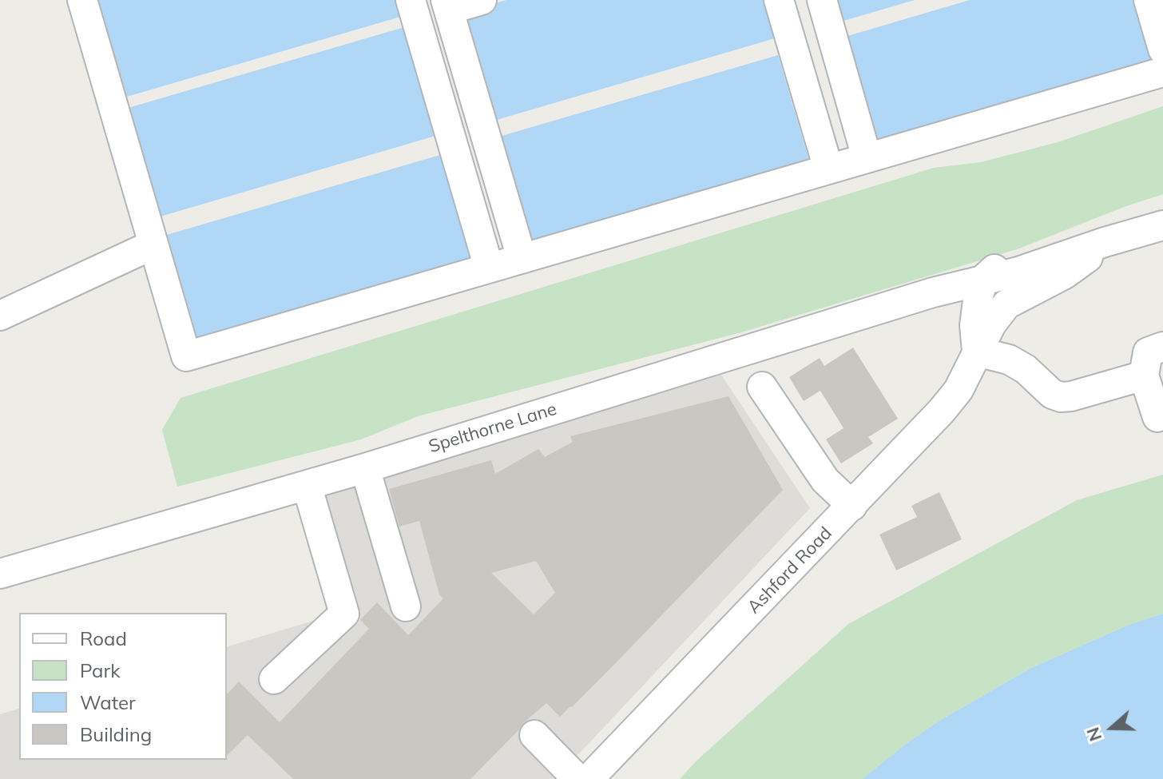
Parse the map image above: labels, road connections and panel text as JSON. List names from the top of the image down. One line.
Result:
{"streets":{"street":["Spelthorne Lane","Ashford Road"]},"crossings":[["Spelthorne Lane","Ashford Road"]],"legend":["Road","Park","Water","Building"],"north":"left"}
